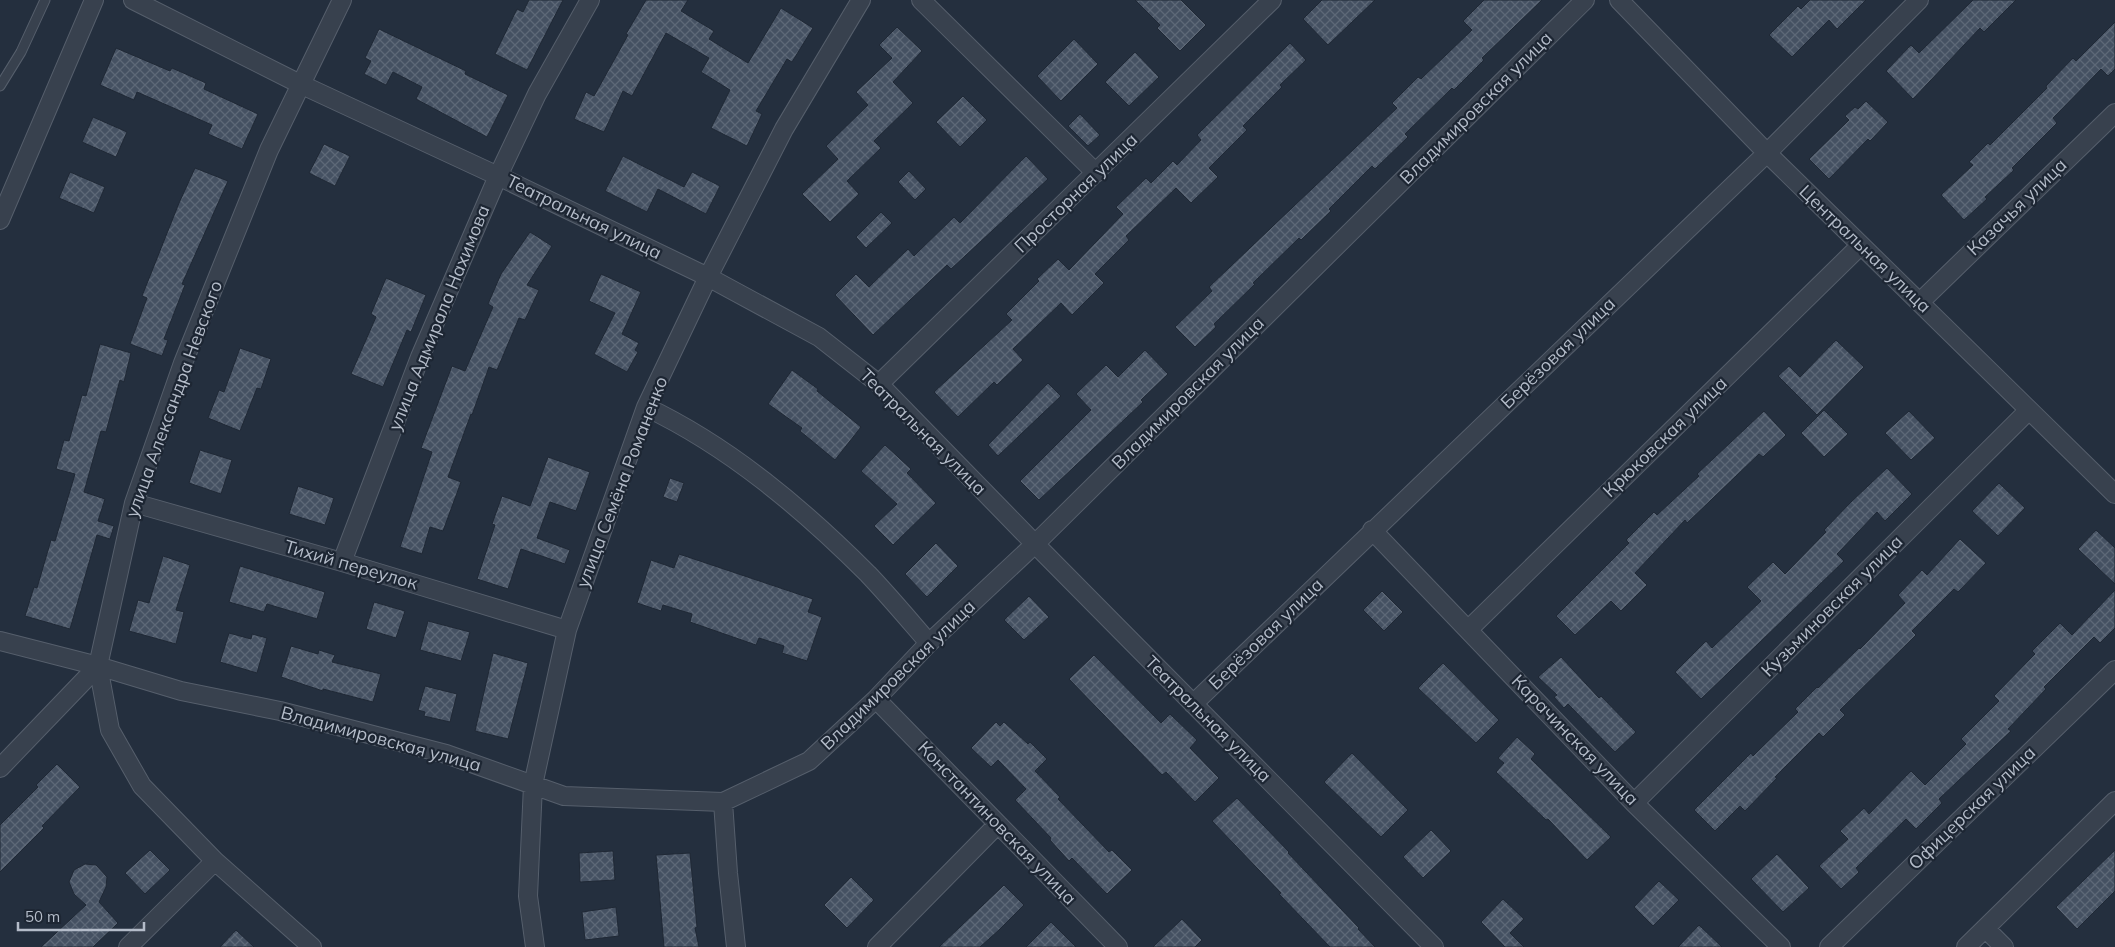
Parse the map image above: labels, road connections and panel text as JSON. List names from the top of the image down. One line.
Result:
{"streets":{"street":["Владимировская улица","Просторная улица","Казачья улица","Театральная улица","Центральная улица","улица Адмирала Нахимова","Берёзовая улица","улица Александра Невского","Крюковская улица","улица Семёна Романенко","Тихий переулок","Кузьминовская улица","Карачинская улица","Офицерская улица","Константиновская улица"]},"crossings":[["Владимировская улица","Театральная улица"],["Владимировская улица","улица Александра Невского"],["Владимировская улица","улица Семёна Романенко"],["Владимировская улица","Константиновская улица"],["Просторная улица","Театральная улица"],["Казачья улица","Центральная улица"],["Театральная улица","улица Адмирала Нахимова"],["Театральная улица","Берёзовая улица"],["Театральная улица","улица Александра Невского"],["Театральная улица","улица Семёна Романенко"],["Центральная улица","Берёзовая улица"],["Центральная улица","Крюковская улица"],["Центральная улица","Кузьминовская улица"],["улица Адмирала Нахимова","Тихий переулок"],["Берёзовая улица","Карачинская улица"],["улица Александра Невского","Тихий переулок"],["Крюковская улица","Карачинская улица"],["улица Семёна Романенко","Тихий переулок"],["Кузьминовская улица","Карачинская улица"]],"scale_bar":"50 m"}
